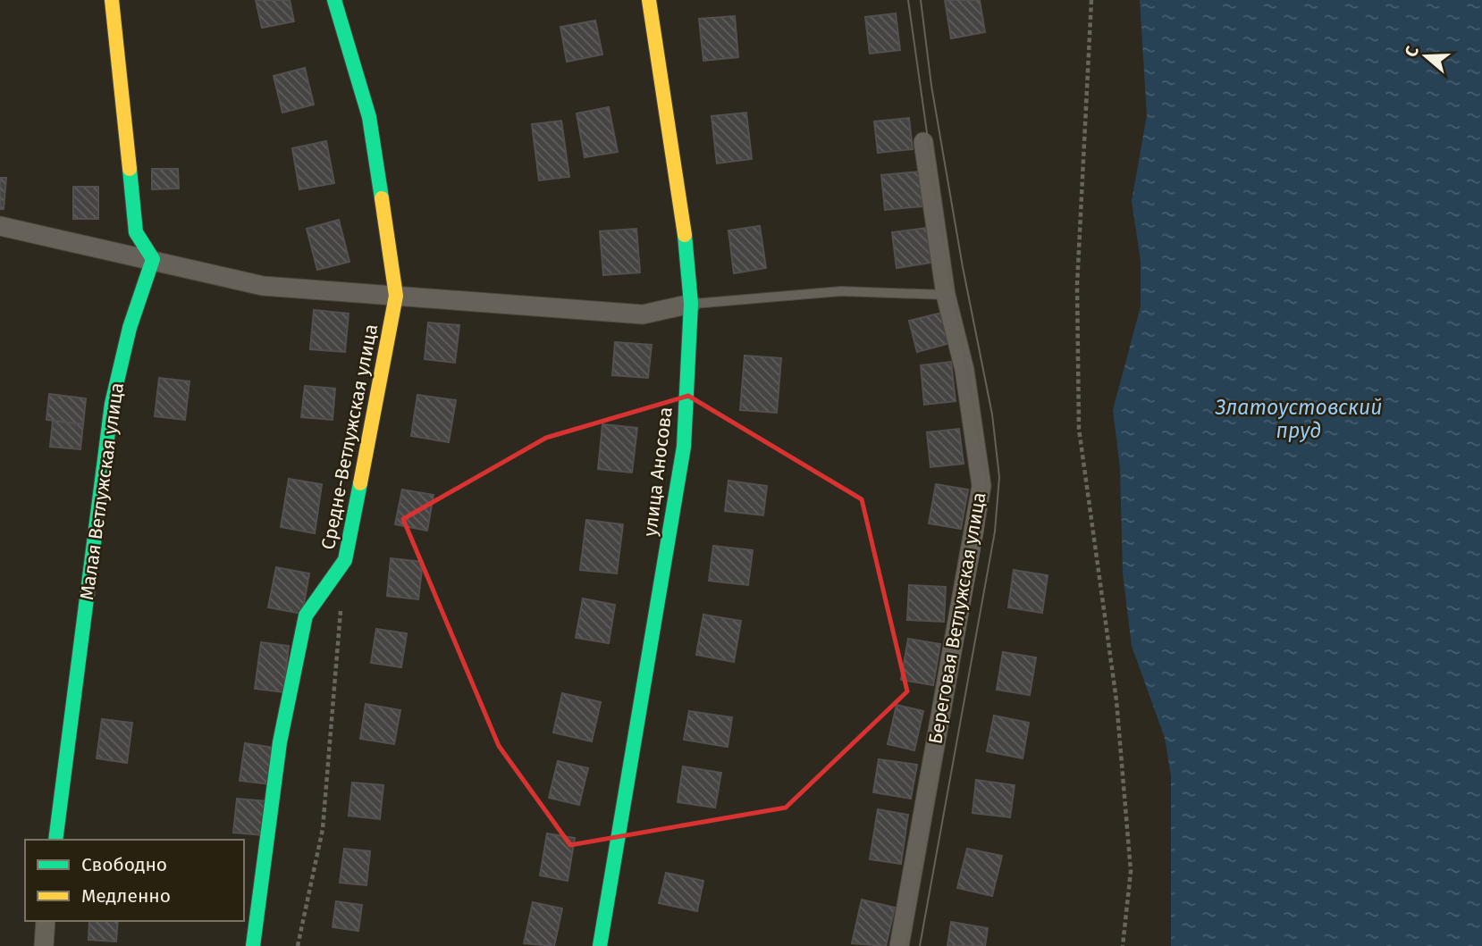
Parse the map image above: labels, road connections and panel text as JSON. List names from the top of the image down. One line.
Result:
{"streets":{"street":["Средне-Ветлужская улица","улица Аносова","Малая Ветлужская улица","Береговая Ветлужская улица"]},"water":["Златоустовский пруд"],"legend":["Свободно","Медленно"],"north":"left"}
